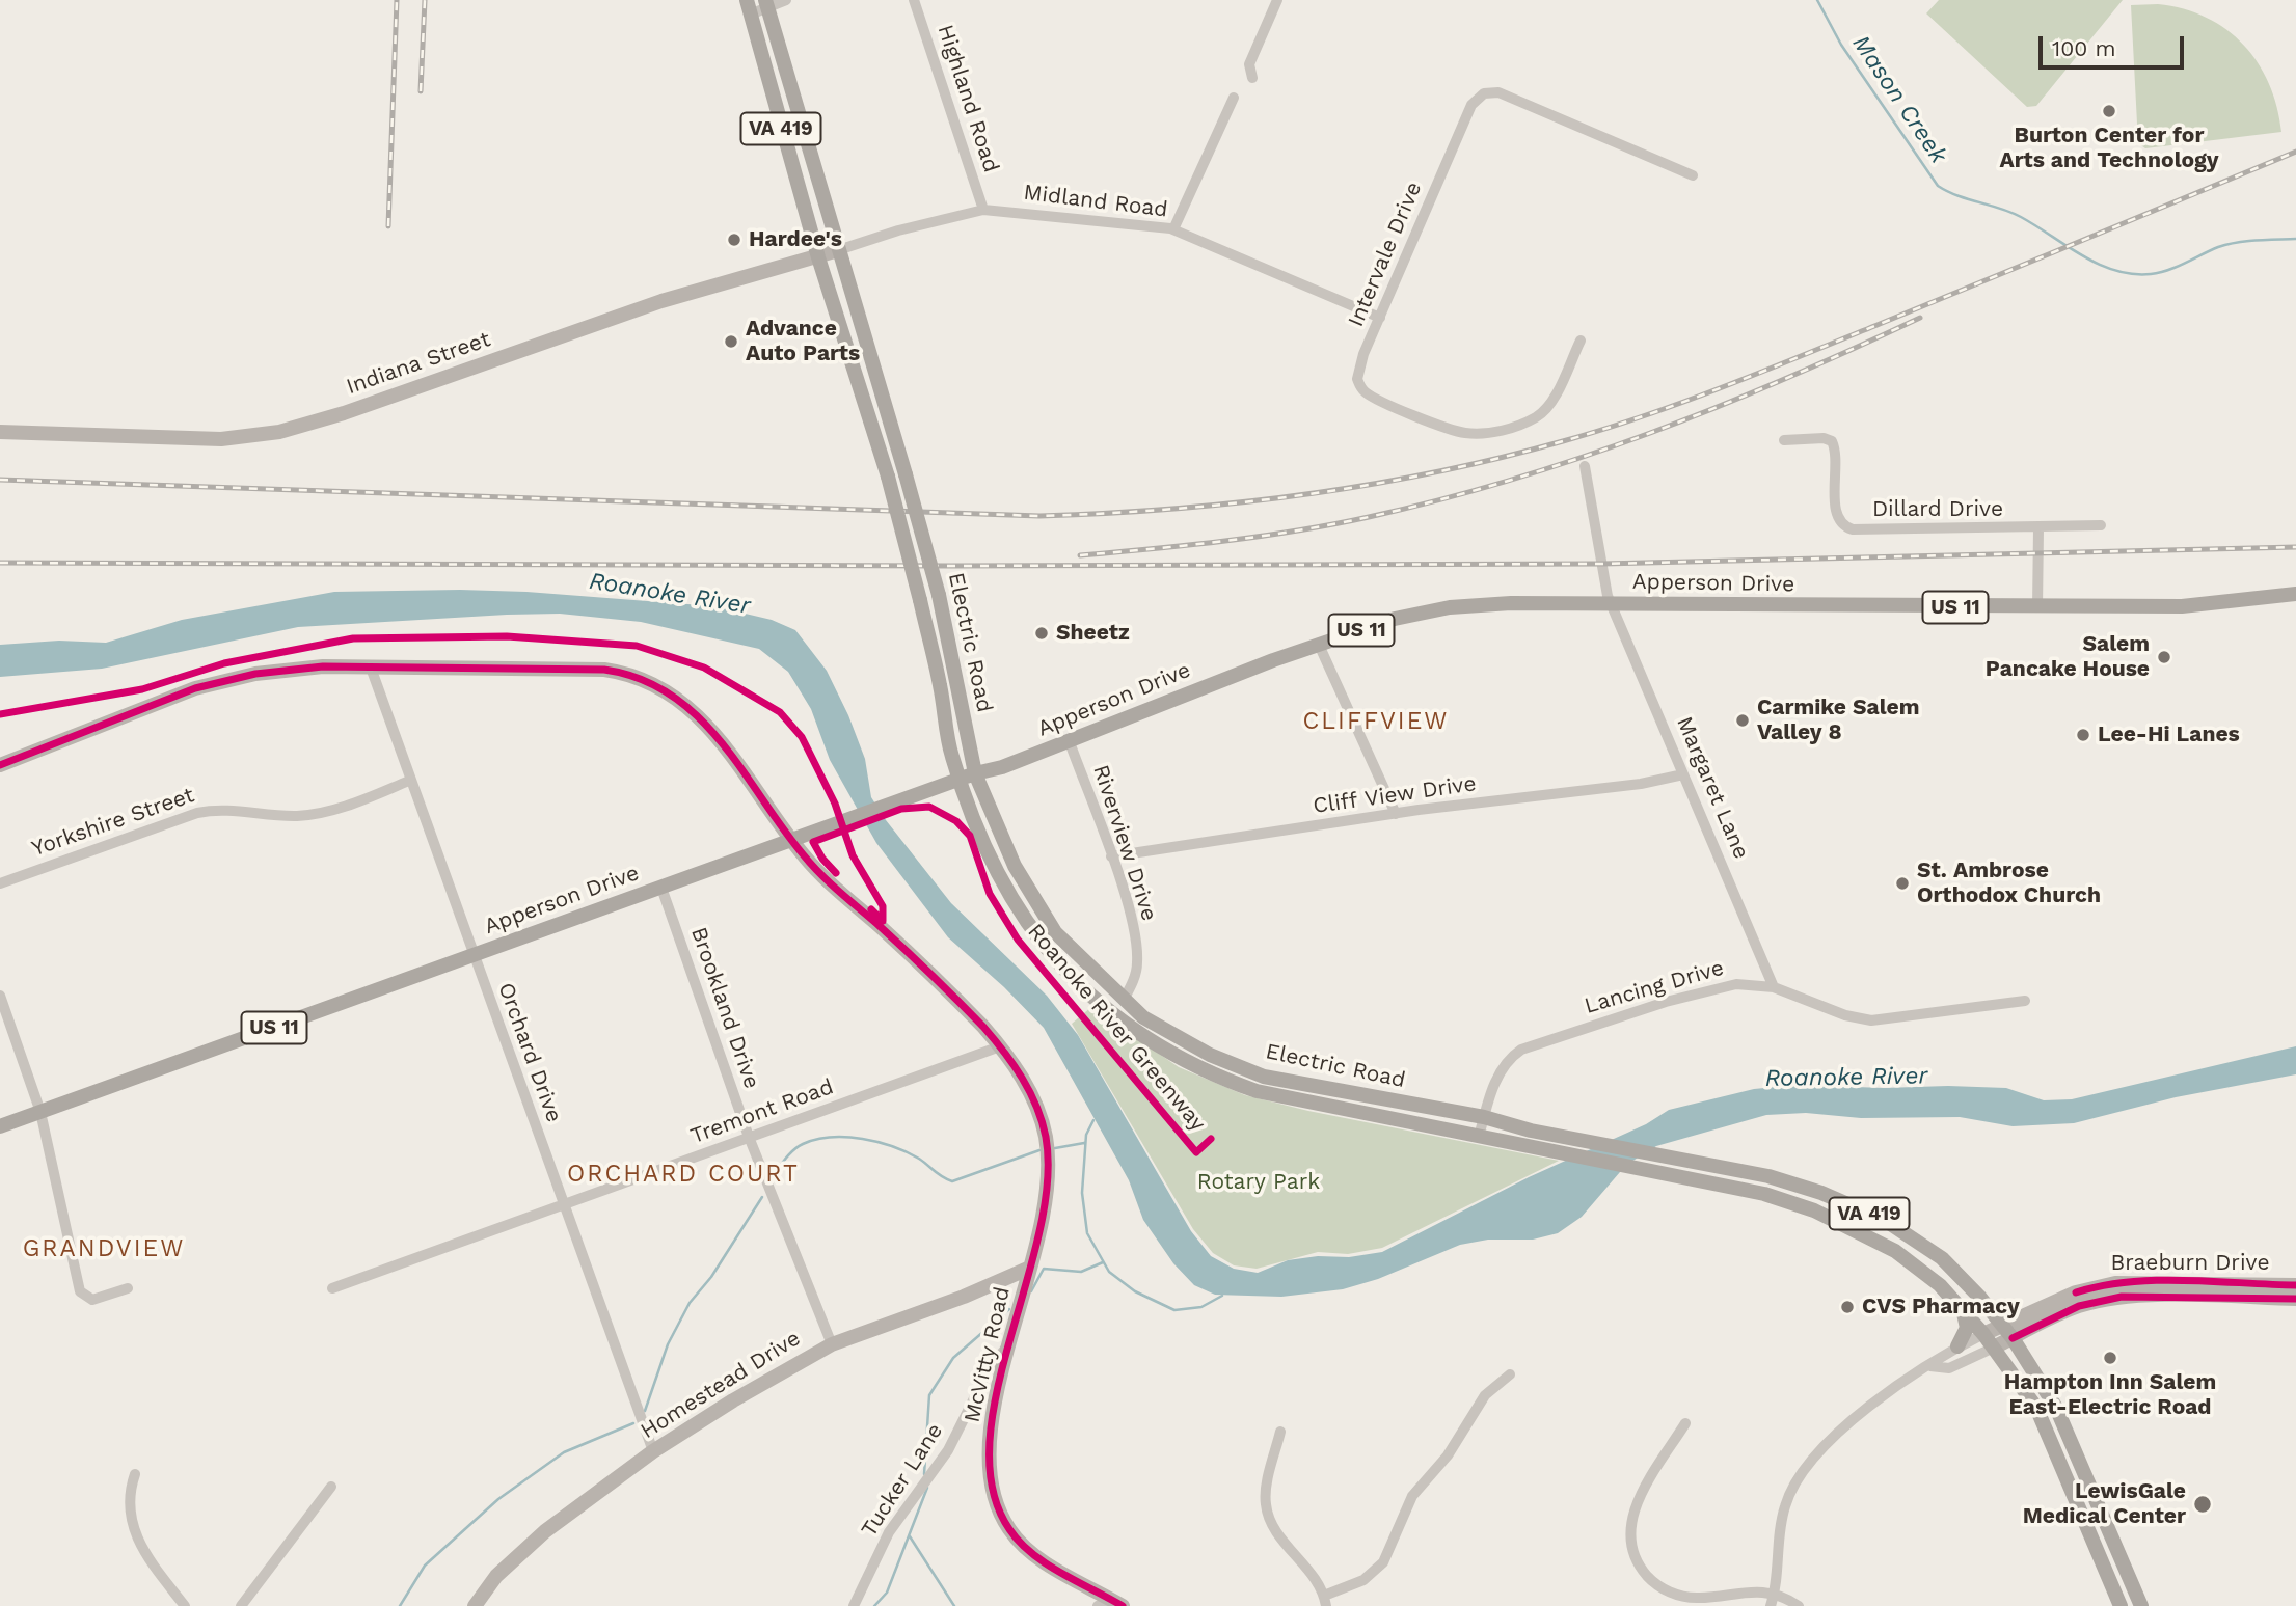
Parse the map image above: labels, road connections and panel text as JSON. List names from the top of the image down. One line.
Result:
{"streets":{"main road":["VA 419","Apperson Drive","US 11","Electric Road"],"street":["Highland Road","Midland Road","Intervale Drive","Indiana Street","Dillard Drive","Margaret Lane","Cliff View Drive","Yorkshire Street","Riverview Drive","Lancing Drive","Brookland Drive","Orchard Drive","Tremont Road","Braeburn Drive","McVitty Road","Homestead Drive","Tucker Lane"],"cycle path":["Roanoke River Greenway"]},"crossings":[["Highland Road","Midland Road"],["VA 419","Midland Road"],["VA 419","Indiana Street"],["VA 419","Electric Road"],["Midland Road","Intervale Drive"],["Midland Road","Indiana Street"],["Midland Road","Electric Road"],["Indiana Street","Electric Road"],["Apperson Drive","Electric Road"],["Apperson Drive","Margaret Lane"],["Apperson Drive","Riverview Drive"],["Apperson Drive","Brookland Drive"],["Apperson Drive","Orchard Drive"],["Apperson Drive","McVitty Road"],["Electric Road","Riverview Drive"],["Electric Road","Lancing Drive"],["Electric Road","Braeburn Drive"],["Margaret Lane","Cliff View Drive"],["Margaret Lane","Lancing Drive"],["Cliff View Drive","Riverview Drive"],["Yorkshire Street","Orchard Drive"],["Brookland Drive","Tremont Road"],["Brookland Drive","Homestead Drive"],["Orchard Drive","Tremont Road"],["Orchard Drive","McVitty Road"],["Orchard Drive","Homestead Drive"],["Tremont Road","McVitty Road"],["McVitty Road","Homestead Drive"],["McVitty Road","Tucker Lane"]],"districts":["CLIFFVIEW","ORCHARD COURT","GRANDVIEW"],"water":["Mason Creek","Roanoke River"],"parks":["Rotary Park"],"places":["Burton Center for Arts and Technology","Hardee's","Advance Auto Parts","Sheetz","Salem Pancake House","Carmike Salem Valley 8","Lee-Hi Lanes","St. Ambrose Orthodox Church","CVS Pharmacy","Hampton Inn Salem East-Electric Road","LewisGale Medical Center"],"scale_bar":"100 m"}
